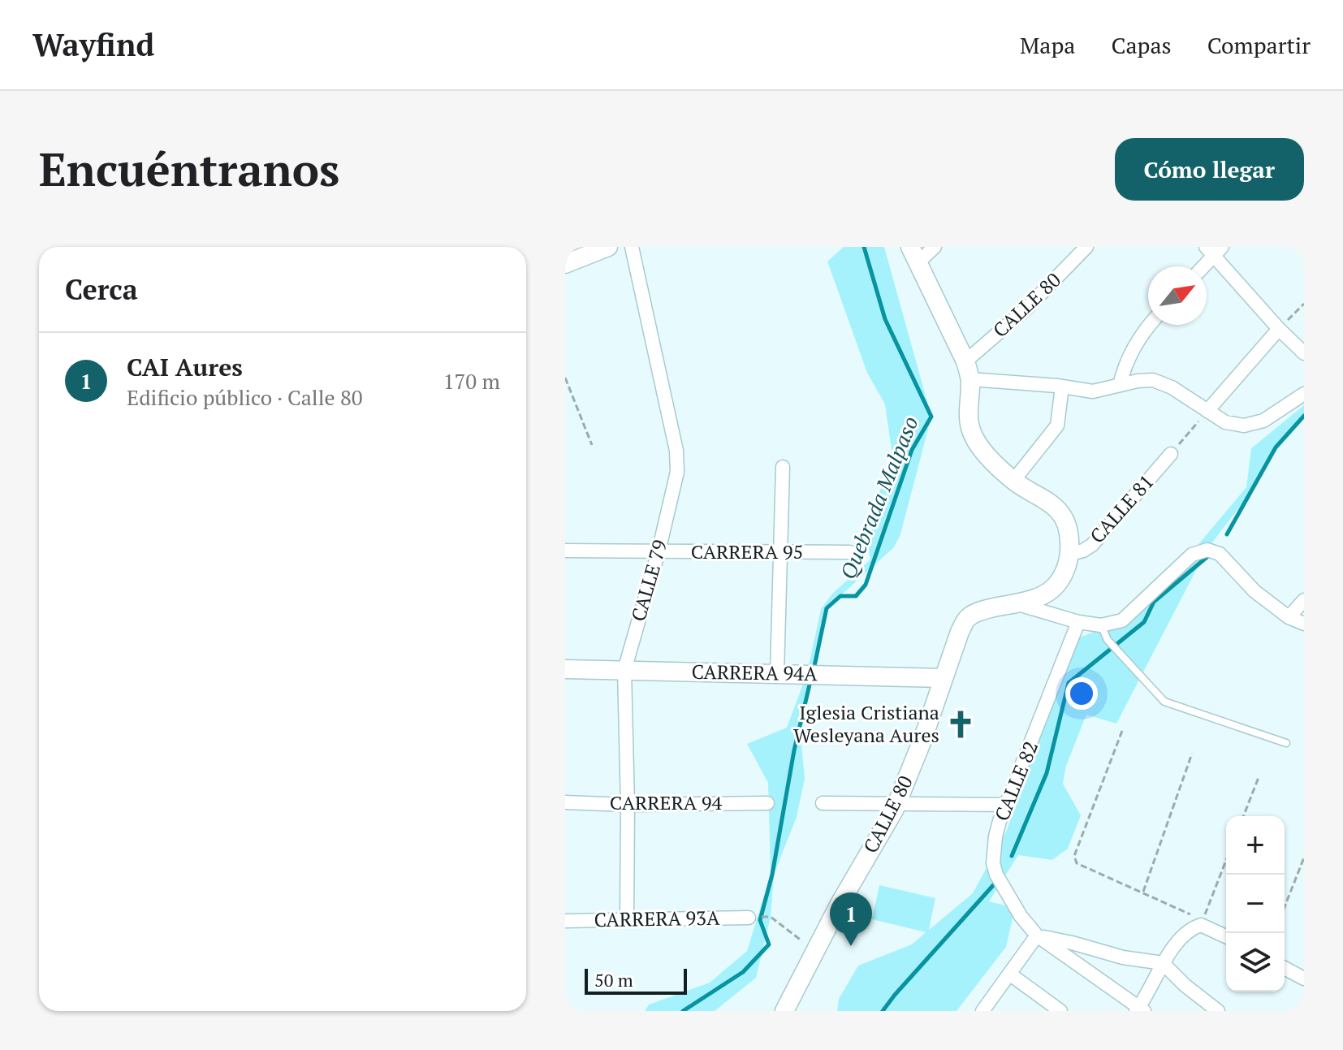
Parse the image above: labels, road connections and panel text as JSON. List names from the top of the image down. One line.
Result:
{"streets":{"street":["CALLE 80","CALLE 81","CARRERA 95","CALLE 79","CARRERA 94A","CALLE 82","CARRERA 94","CARRERA 93A"]},"crossings":[["CALLE 80","CALLE 81"],["CALLE 80","CARRERA 94A"],["CARRERA 95","CALLE 79"],["CALLE 79","CARRERA 94A"],["CALLE 79","CARRERA 94"],["CALLE 79","CARRERA 93A"]],"water":["Quebrada Malpaso"],"places":{"church":["Iglesia Cristiana Wesleyana Aures"]},"scale_bar":"50 m","north":"top right","page":{"header":"Wayfind","nav":["Mapa","Capas","Compartir"],"buttons":"Cómo llegar","title":"Encuéntranos","heading":"Cerca","list":[{"mark":"1","name":"CAI Aures","note":"Edificio público · Calle 80","value":"170 m"}],"map_buttons":["+","−"],"pins":"1","scale":"50 m"}}
